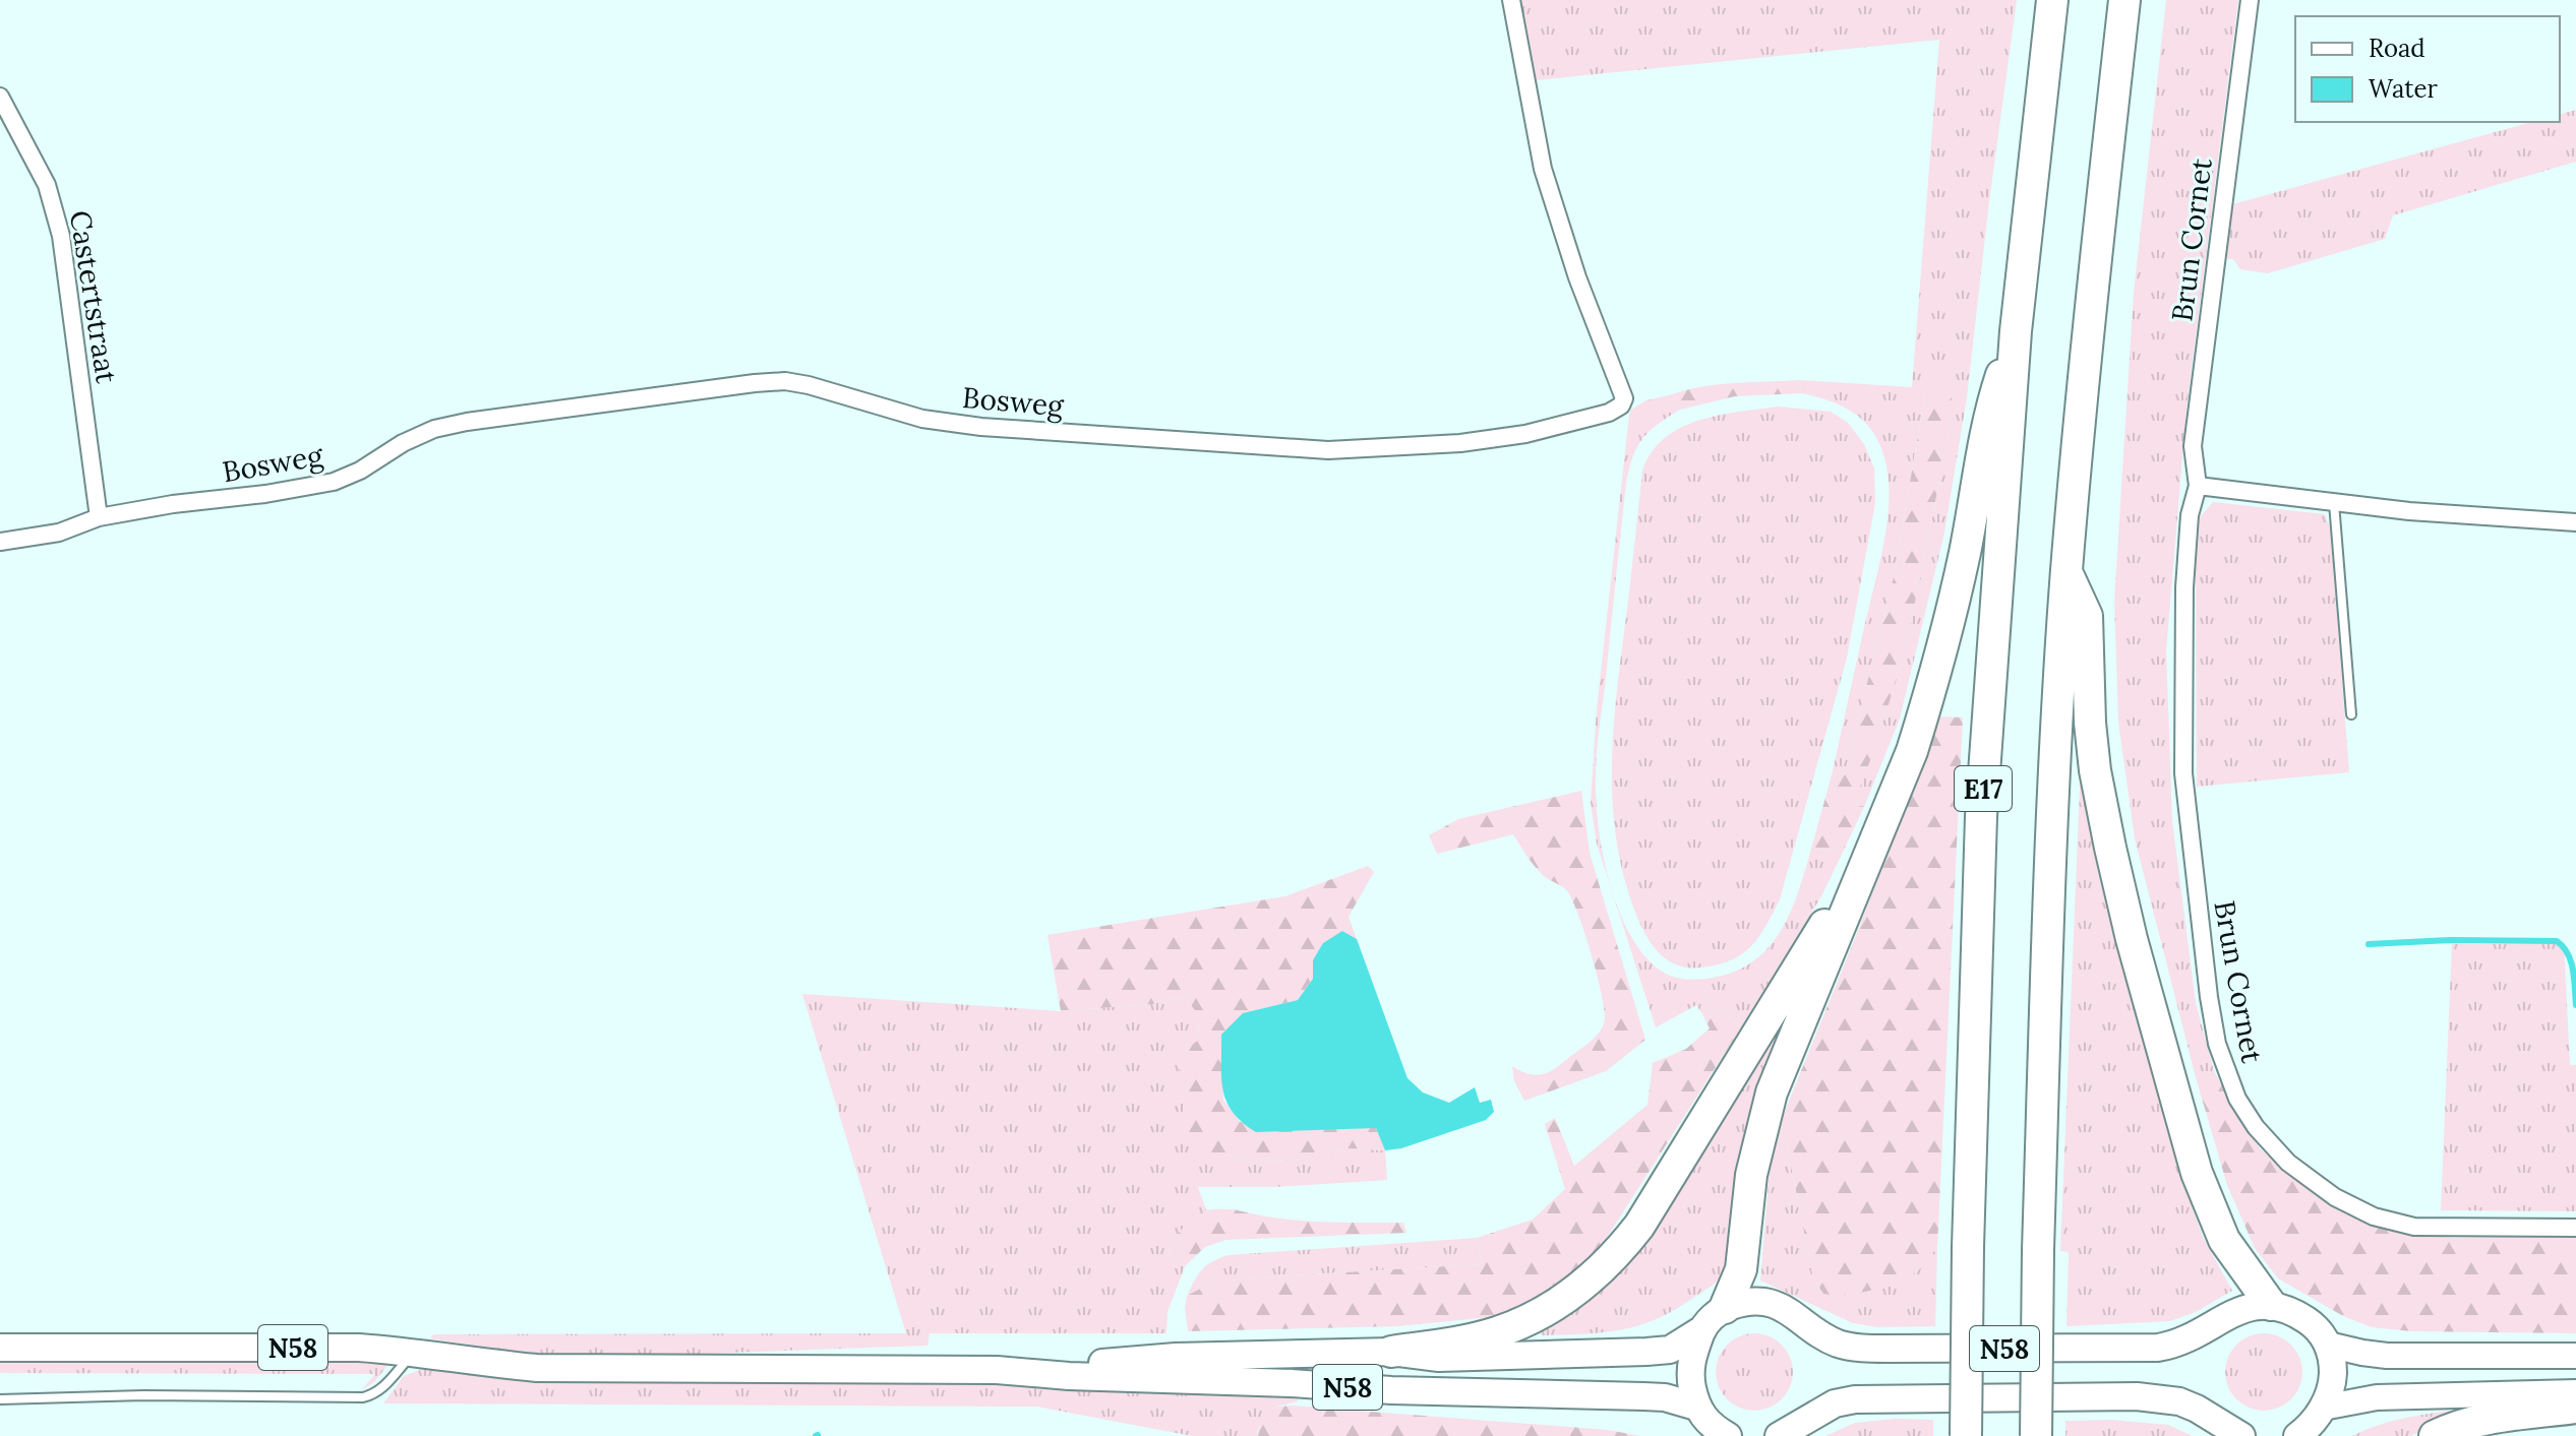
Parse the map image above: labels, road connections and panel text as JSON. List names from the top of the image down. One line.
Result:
{"streets":{"highway":["E17"],"main road":["N58"],"street":["Brun Cornet","Castertstraat","Bosweg"]},"crossings":[["Castertstraat","Bosweg"]],"legend":["Road","Water"]}
